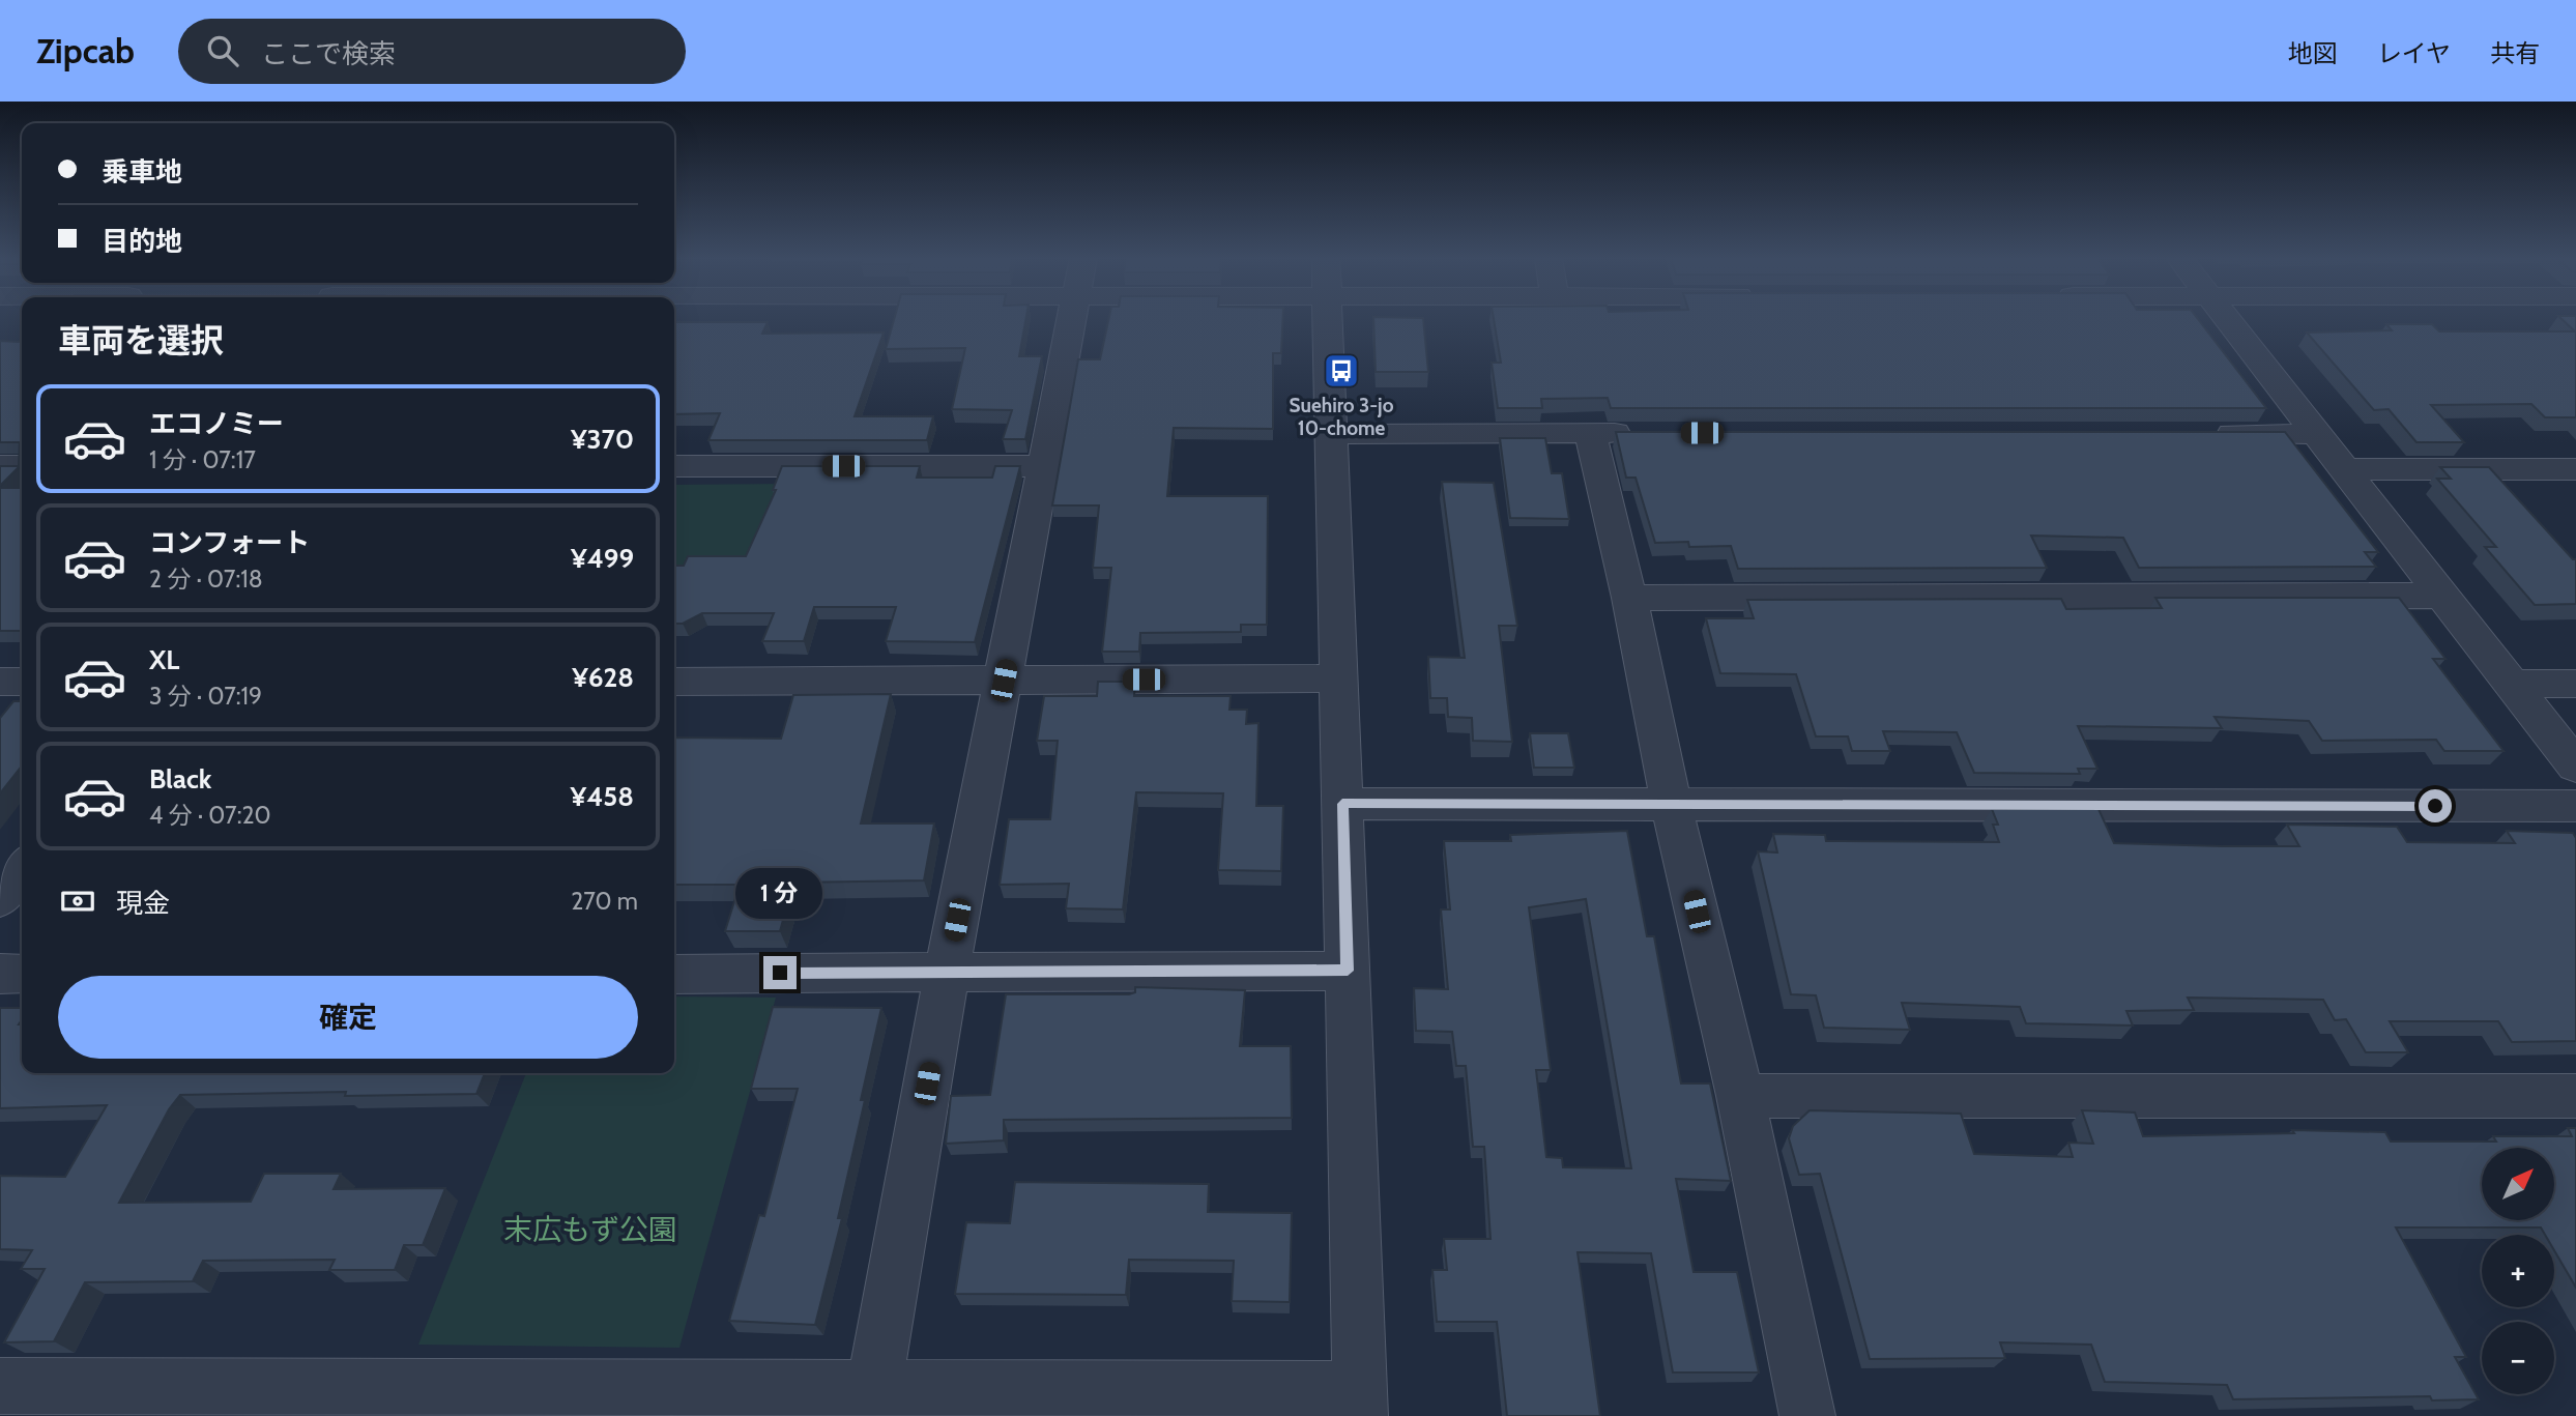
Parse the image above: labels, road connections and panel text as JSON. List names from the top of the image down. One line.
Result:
{"parks":["末広もず公園"],"places":{"bus stop":["Suehiro 3-jo 10-chome"]},"north":"top right","page":{"header":"Zipcab","search":"ここで検索","nav":["地図","レイヤ","共有"],"banner":["乗車地","目的地"],"heading":"車両を選択","list":[{"name":"エコノミー","note":"1 分 · 07:17","value":"¥370"},{"name":"コンフォート","note":"2 分 · 07:18","value":"¥499"},{"name":"XL","note":"3 分 · 07:19","value":"¥628"},{"name":"Black","note":"4 分 · 07:20","value":"¥458"}],"pay":["現金","270 m"],"bubble":"1 分","buttons":"確定","map_buttons":["+","−"]}}
